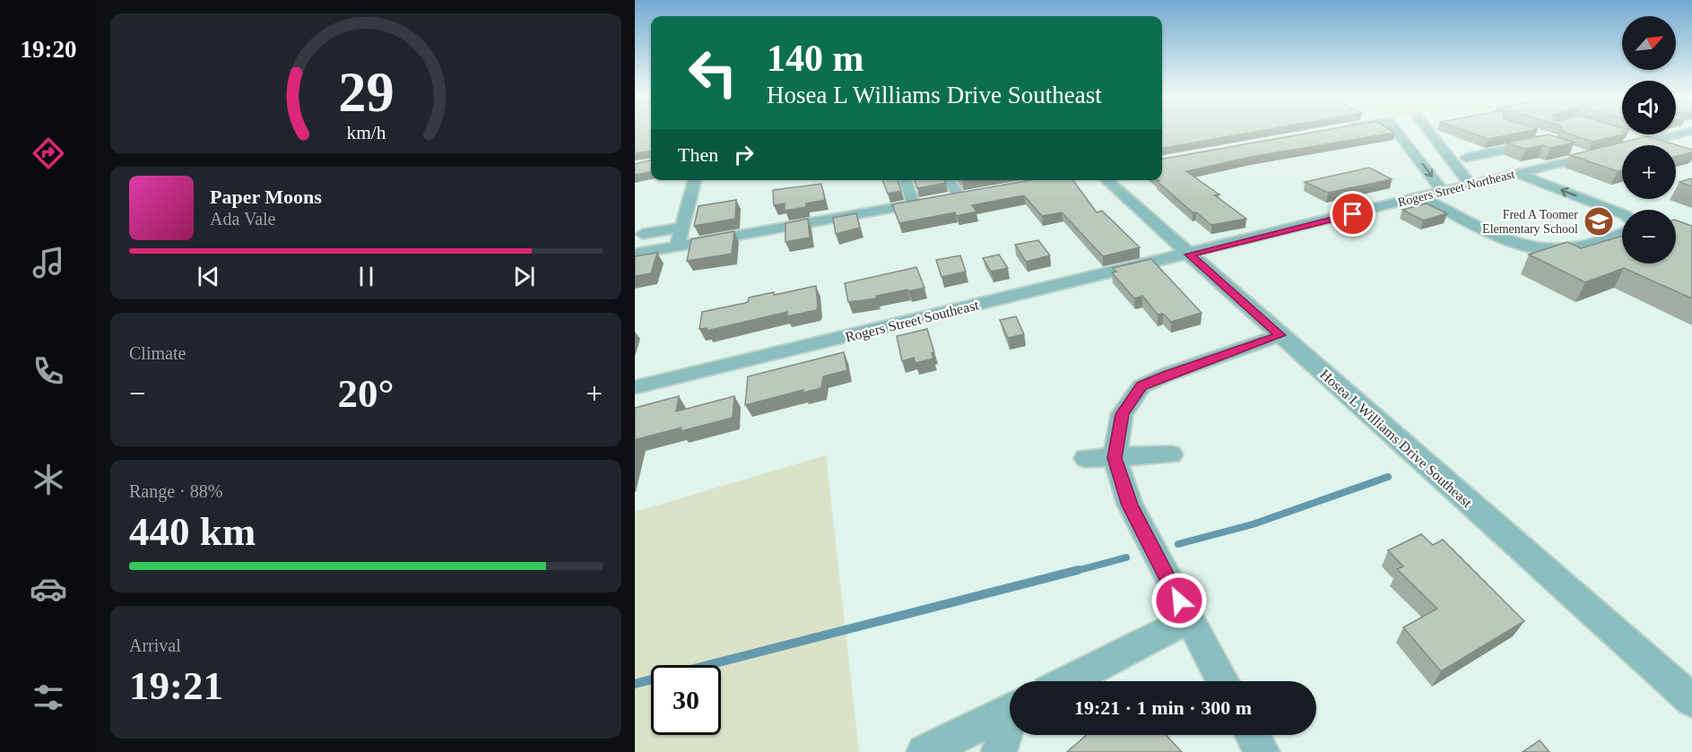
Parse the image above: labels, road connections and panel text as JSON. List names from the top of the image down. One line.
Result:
{"streets":{"street":["Rogers Street Northeast","Rogers Street Southeast","Hosea L Williams Drive Southeast"]},"crossings":[["Rogers Street Northeast","Rogers Street Southeast"],["Rogers Street Northeast","Hosea L Williams Drive Southeast"],["Rogers Street Southeast","Hosea L Williams Drive Southeast"]],"places":{"school or university":["Fred A Toomer Elementary School"]},"north":"top right","page":{"tabs":"19:20","map_buttons":["+","−"],"turn":["140 m","Hosea L Williams Drive Southeast"],"then":"Then","song":["Paper Moons","Ada Vale"],"tile":["Climate",["Range · 88%","440 km"],["Arrival","19:21"]],"heat":["−","20°","+"],"limit":"30","trip":"19:21 · 1 min · 300 m","gauge":["29","km/h"]}}
